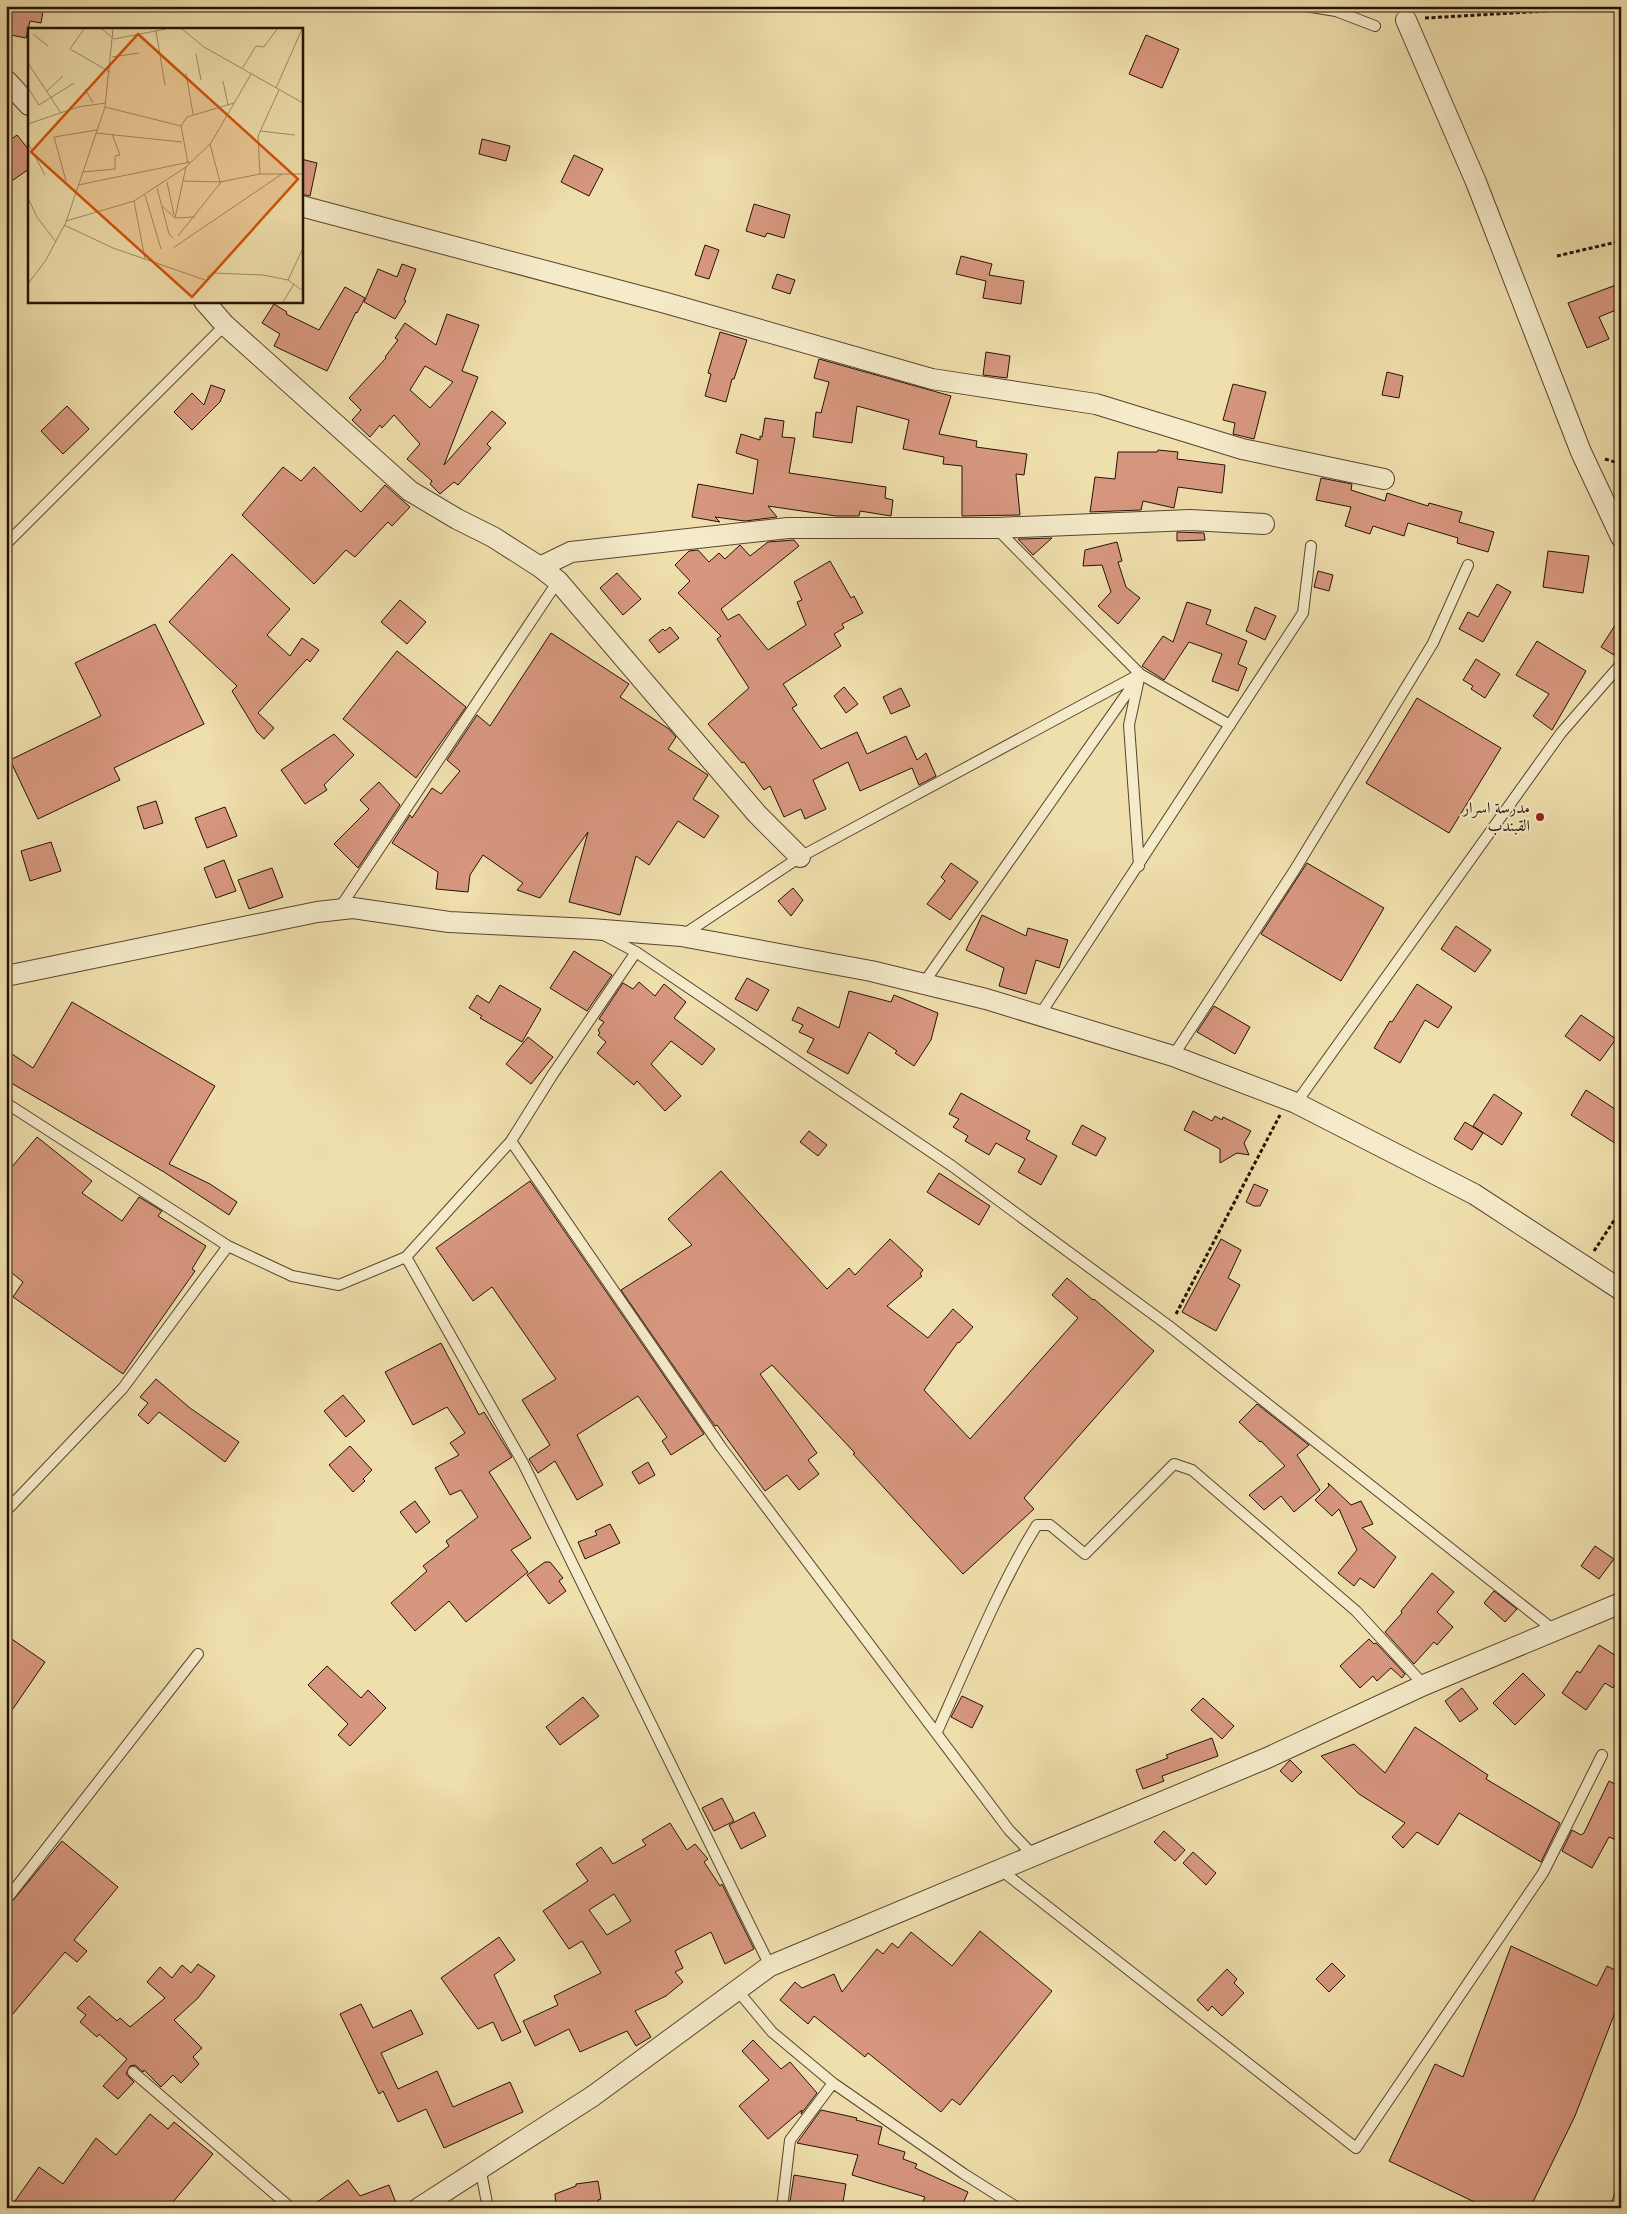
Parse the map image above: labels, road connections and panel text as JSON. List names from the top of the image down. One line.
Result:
{"places":["مدرسة اسرار القبندب"]}
